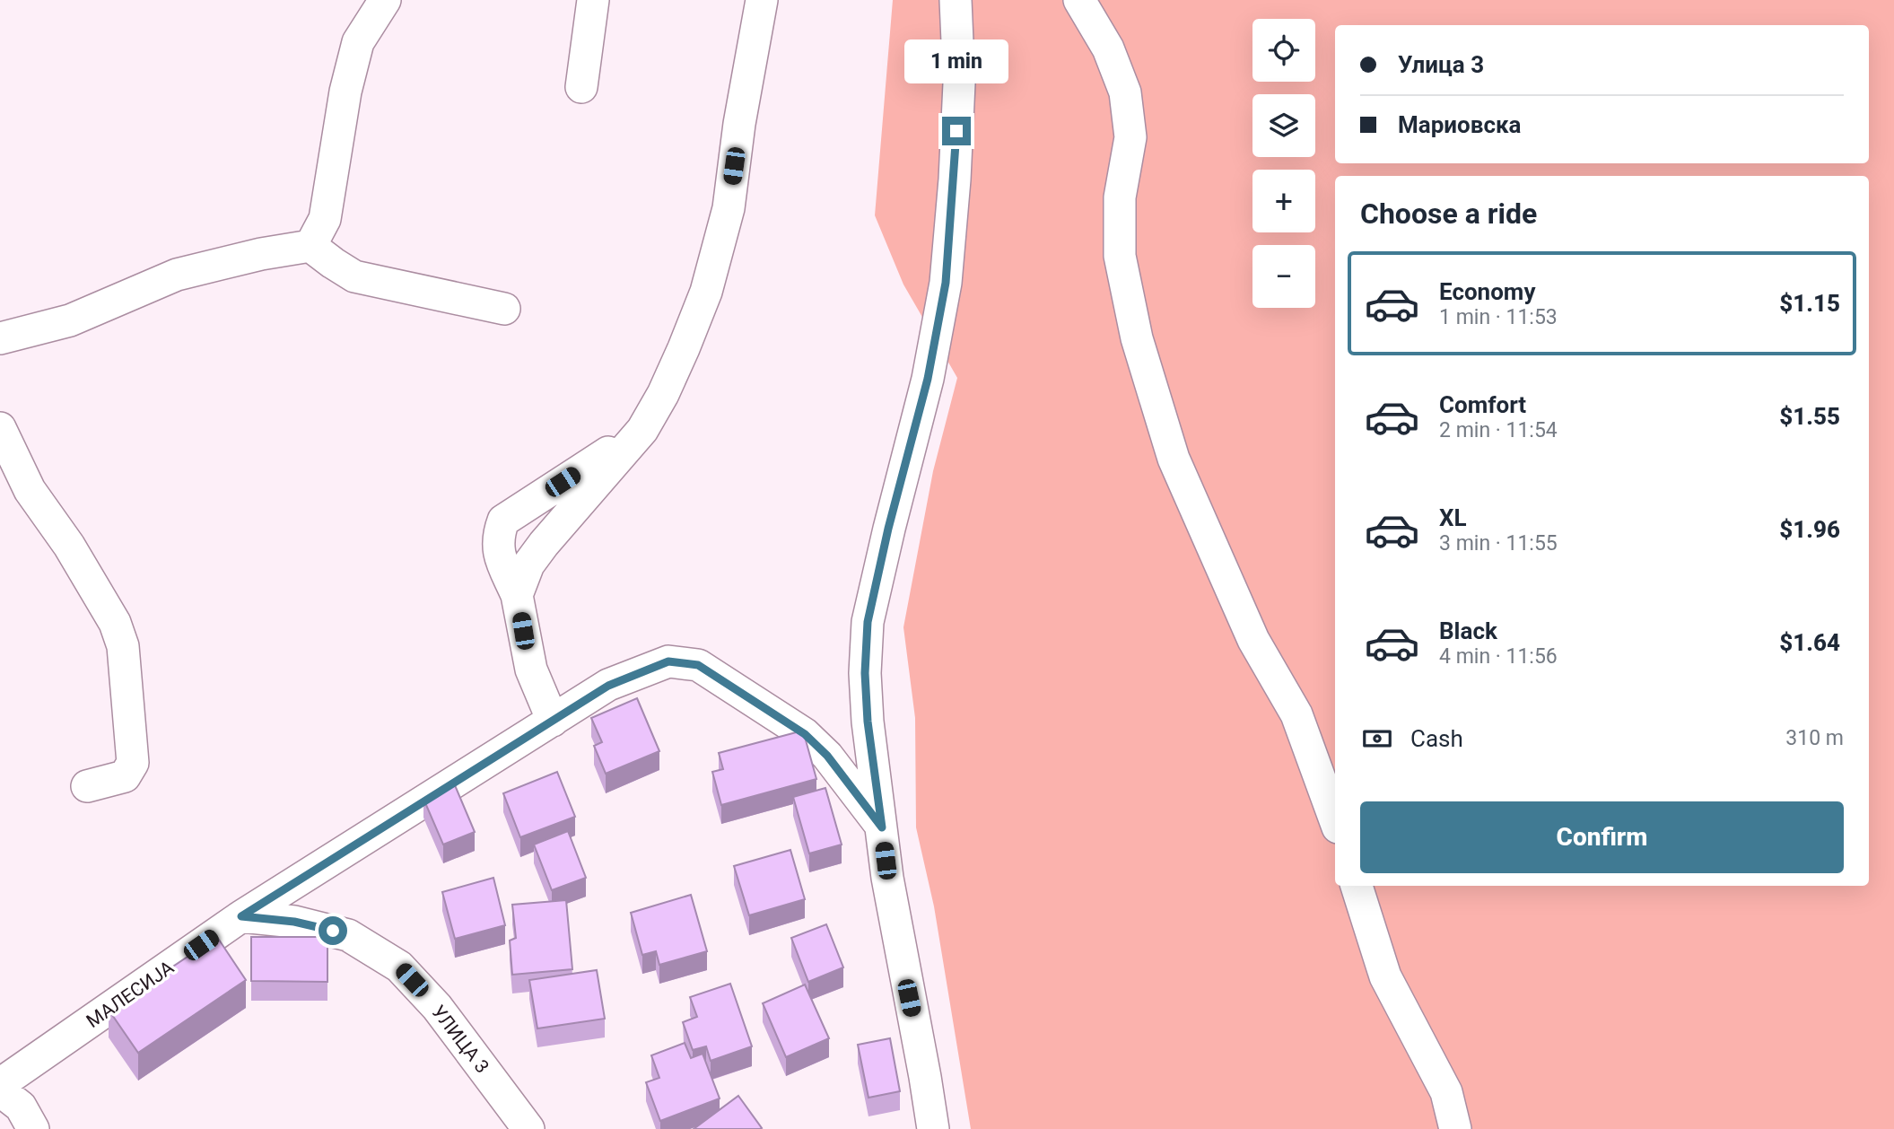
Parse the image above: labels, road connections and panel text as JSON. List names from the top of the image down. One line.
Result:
{"streets":{"street":["МАЛЕСИЈА","УЛИЦА 3"]},"crossings":[["МАЛЕСИЈА","УЛИЦА 3"]],"page":{"map_buttons":["+","−"],"banner":["Улица 3","Мариовска"],"bubble":"1 min","heading":"Choose a ride","list":[{"name":"Economy","note":"1 min · 11:53","value":"$1.15"},{"name":"Comfort","note":"2 min · 11:54","value":"$1.55"},{"name":"XL","note":"3 min · 11:55","value":"$1.96"},{"name":"Black","note":"4 min · 11:56","value":"$1.64"}],"pay":["Cash","310 m"],"buttons":"Confirm"}}
